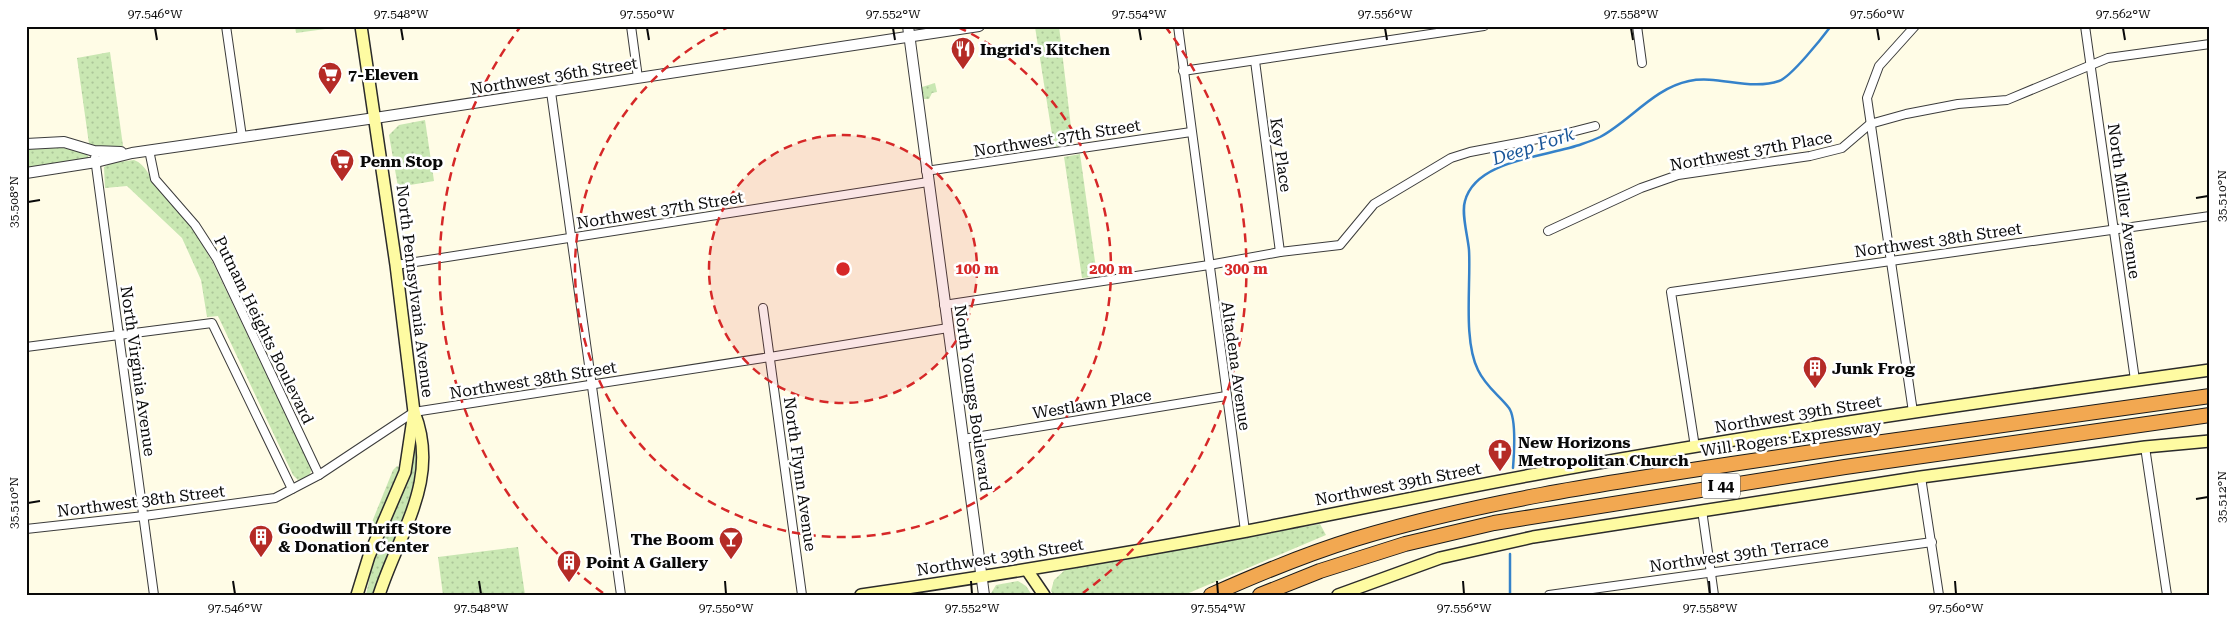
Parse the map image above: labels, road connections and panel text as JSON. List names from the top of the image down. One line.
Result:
{"streets":{"highway":["Will Rogers Expressway","I 44"],"main road":["North Pennsylvania Avenue","Northwest 39th Street"],"street":["Northwest 36th Street","Northwest 37th Street","Northwest 37th Place","Key Place","North Miller Avenue","Northwest 38th Street","Putnam Heights Boulevard","Altadena Avenue","North Virginia Avenue","North Youngs Boulevard","Westlawn Place","North Flynn Avenue","Northwest 39th Terrace"]},"crossings":[["Northwest 36th Street","North Pennsylvania Avenue"],["Northwest 36th Street","Putnam Heights Boulevard"],["Northwest 36th Street","North Virginia Avenue"],["Northwest 36th Street","North Youngs Boulevard"],["Northwest 37th Street","North Pennsylvania Avenue"],["Northwest 37th Street","Altadena Avenue"],["Northwest 37th Street","North Youngs Boulevard"],["North Miller Avenue","Northwest 38th Street"],["North Miller Avenue","Northwest 39th Street"],["Northwest 38th Street","North Pennsylvania Avenue"],["Northwest 38th Street","Putnam Heights Boulevard"],["Northwest 38th Street","North Virginia Avenue"],["Northwest 38th Street","North Youngs Boulevard"],["Northwest 38th Street","Northwest 39th Street"],["Northwest 38th Street","North Flynn Avenue"],["Altadena Avenue","Westlawn Place"],["Altadena Avenue","Northwest 39th Street"],["North Youngs Boulevard","Westlawn Place"],["North Youngs Boulevard","Northwest 39th Street"]],"water":["Deep Fork"],"places":{"restaurant":["Ingrid's Kitchen"],"supermarket":["7-Eleven","Penn Stop"],"building":["Junk Frog","Goodwill Thrift Store & Donation Center","Point A Gallery"],"church":["New Horizons Metropolitan Church"],"bar":["The Boom"]},"coordinates":["97.546°W","97.548°W","97.550°W","97.552°W","97.554°W","97.556°W","97.558°W","97.560°W","97.562°W","35.510°N","35.508°N","35.512°N"],"rings":["100 m","200 m","300 m"]}
